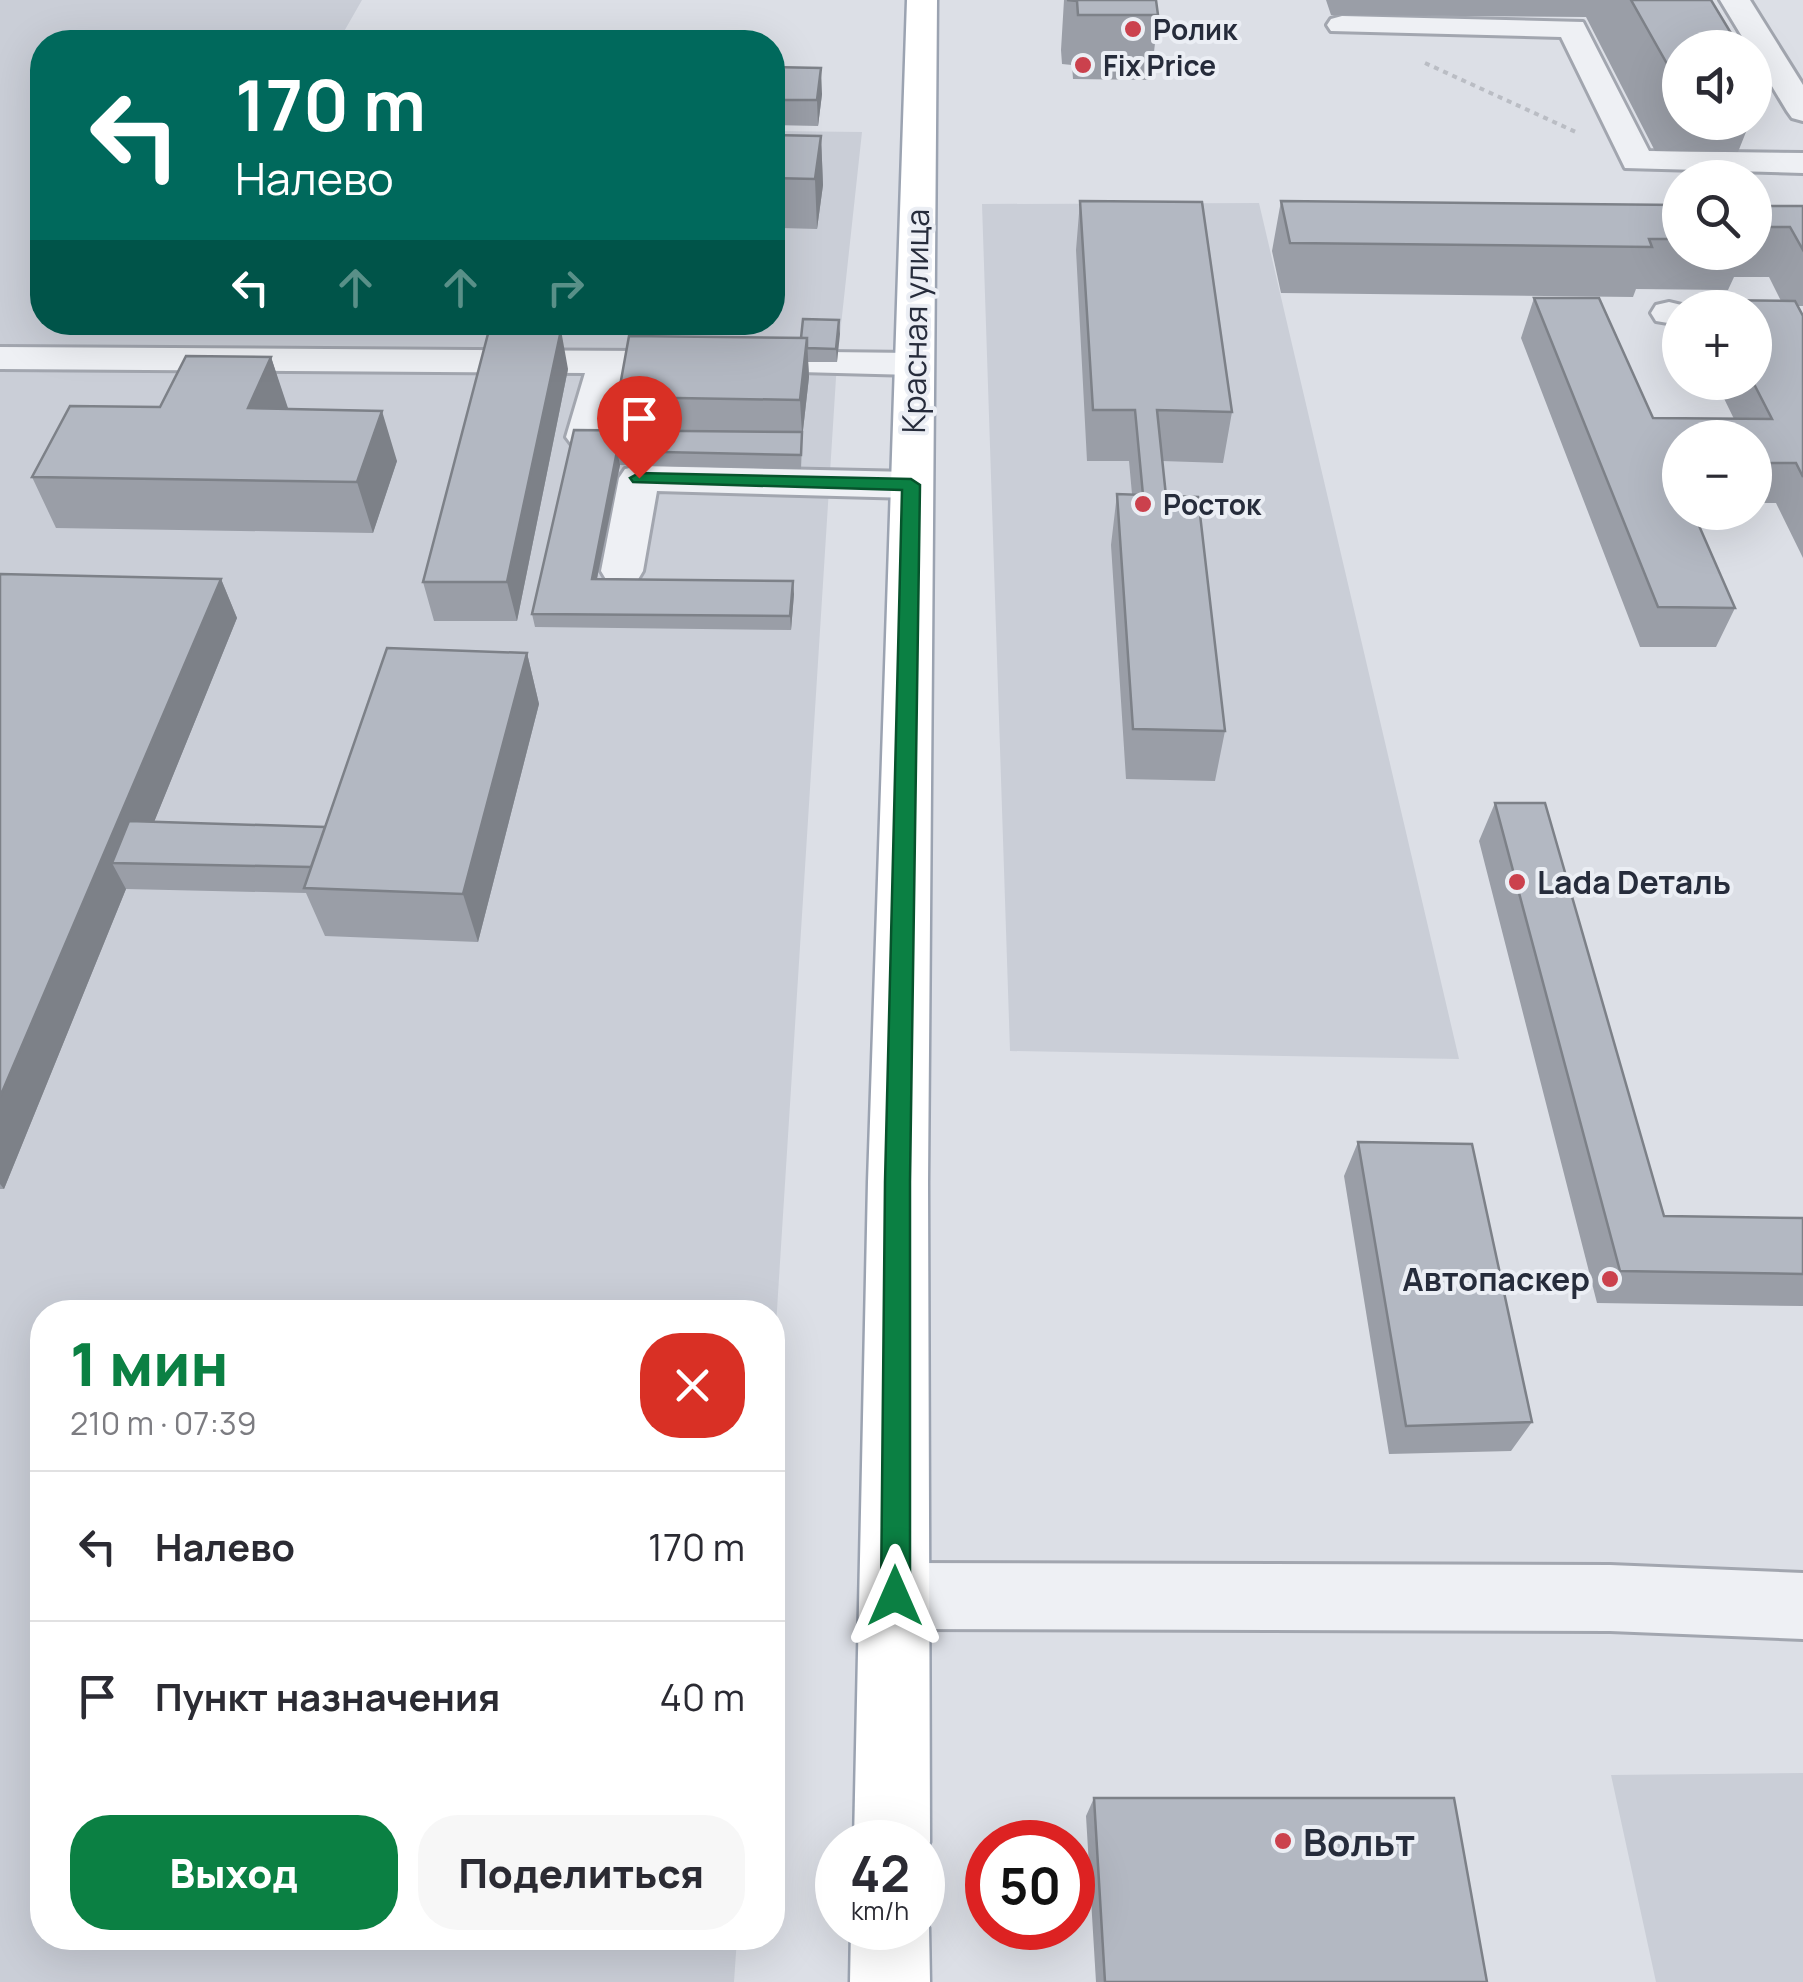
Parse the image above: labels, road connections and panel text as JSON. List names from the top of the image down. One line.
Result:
{"streets":{"main road":["Красная улица"]},"places":["Ролик","Fix Price","Росток","Lada Dеталь","Автопаскер","Вольт"],"page":{"map_buttons":["+","−"],"turn":["170 m","Налево"],"heading":["1 мин","210 m · 07:39"],"list":[{"name":"Налево","value":"170 m"},{"name":"Пункт назначения","value":"40 m"}],"buttons":["Выход","Поделиться"],"speed":"42 km/h","limit":"50"}}
